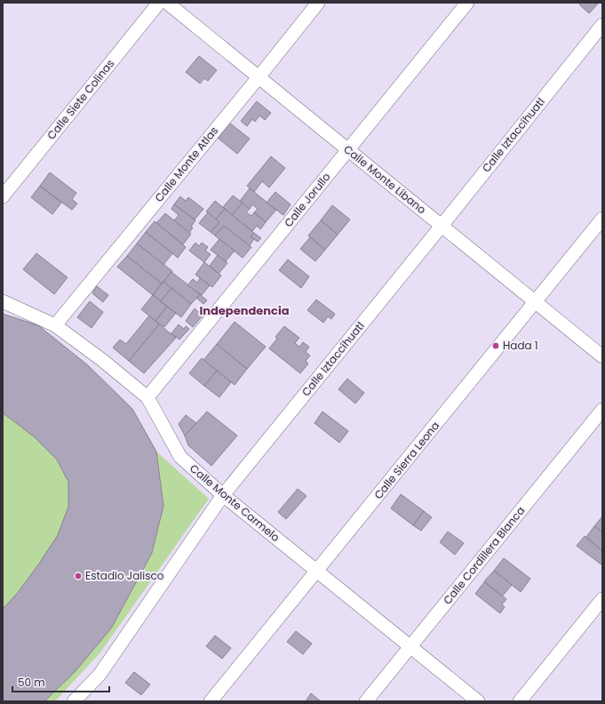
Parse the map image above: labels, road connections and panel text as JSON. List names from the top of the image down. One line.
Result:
{"streets":{"street":["Calle Siete Colinas","Calle Iztaccíhuatl","Calle Monte Atlas","Calle Monte Líbano","Calle Jorullo","Calle Sierra Leona","Calle Monte Carmelo","Calle Cordillera Blanca"]},"crossings":[["Calle Iztaccíhuatl","Calle Monte Líbano"],["Calle Iztaccíhuatl","Calle Monte Carmelo"],["Calle Monte Atlas","Calle Monte Líbano"],["Calle Monte Atlas","Calle Monte Carmelo"],["Calle Monte Líbano","Calle Jorullo"],["Calle Monte Líbano","Calle Sierra Leona"],["Calle Jorullo","Calle Monte Carmelo"],["Calle Sierra Leona","Calle Monte Carmelo"],["Calle Monte Carmelo","Calle Cordillera Blanca"]],"districts":["Independencia"],"places":["Hada 1","Estadio Jalisco"],"scale_bar":"50 m"}
